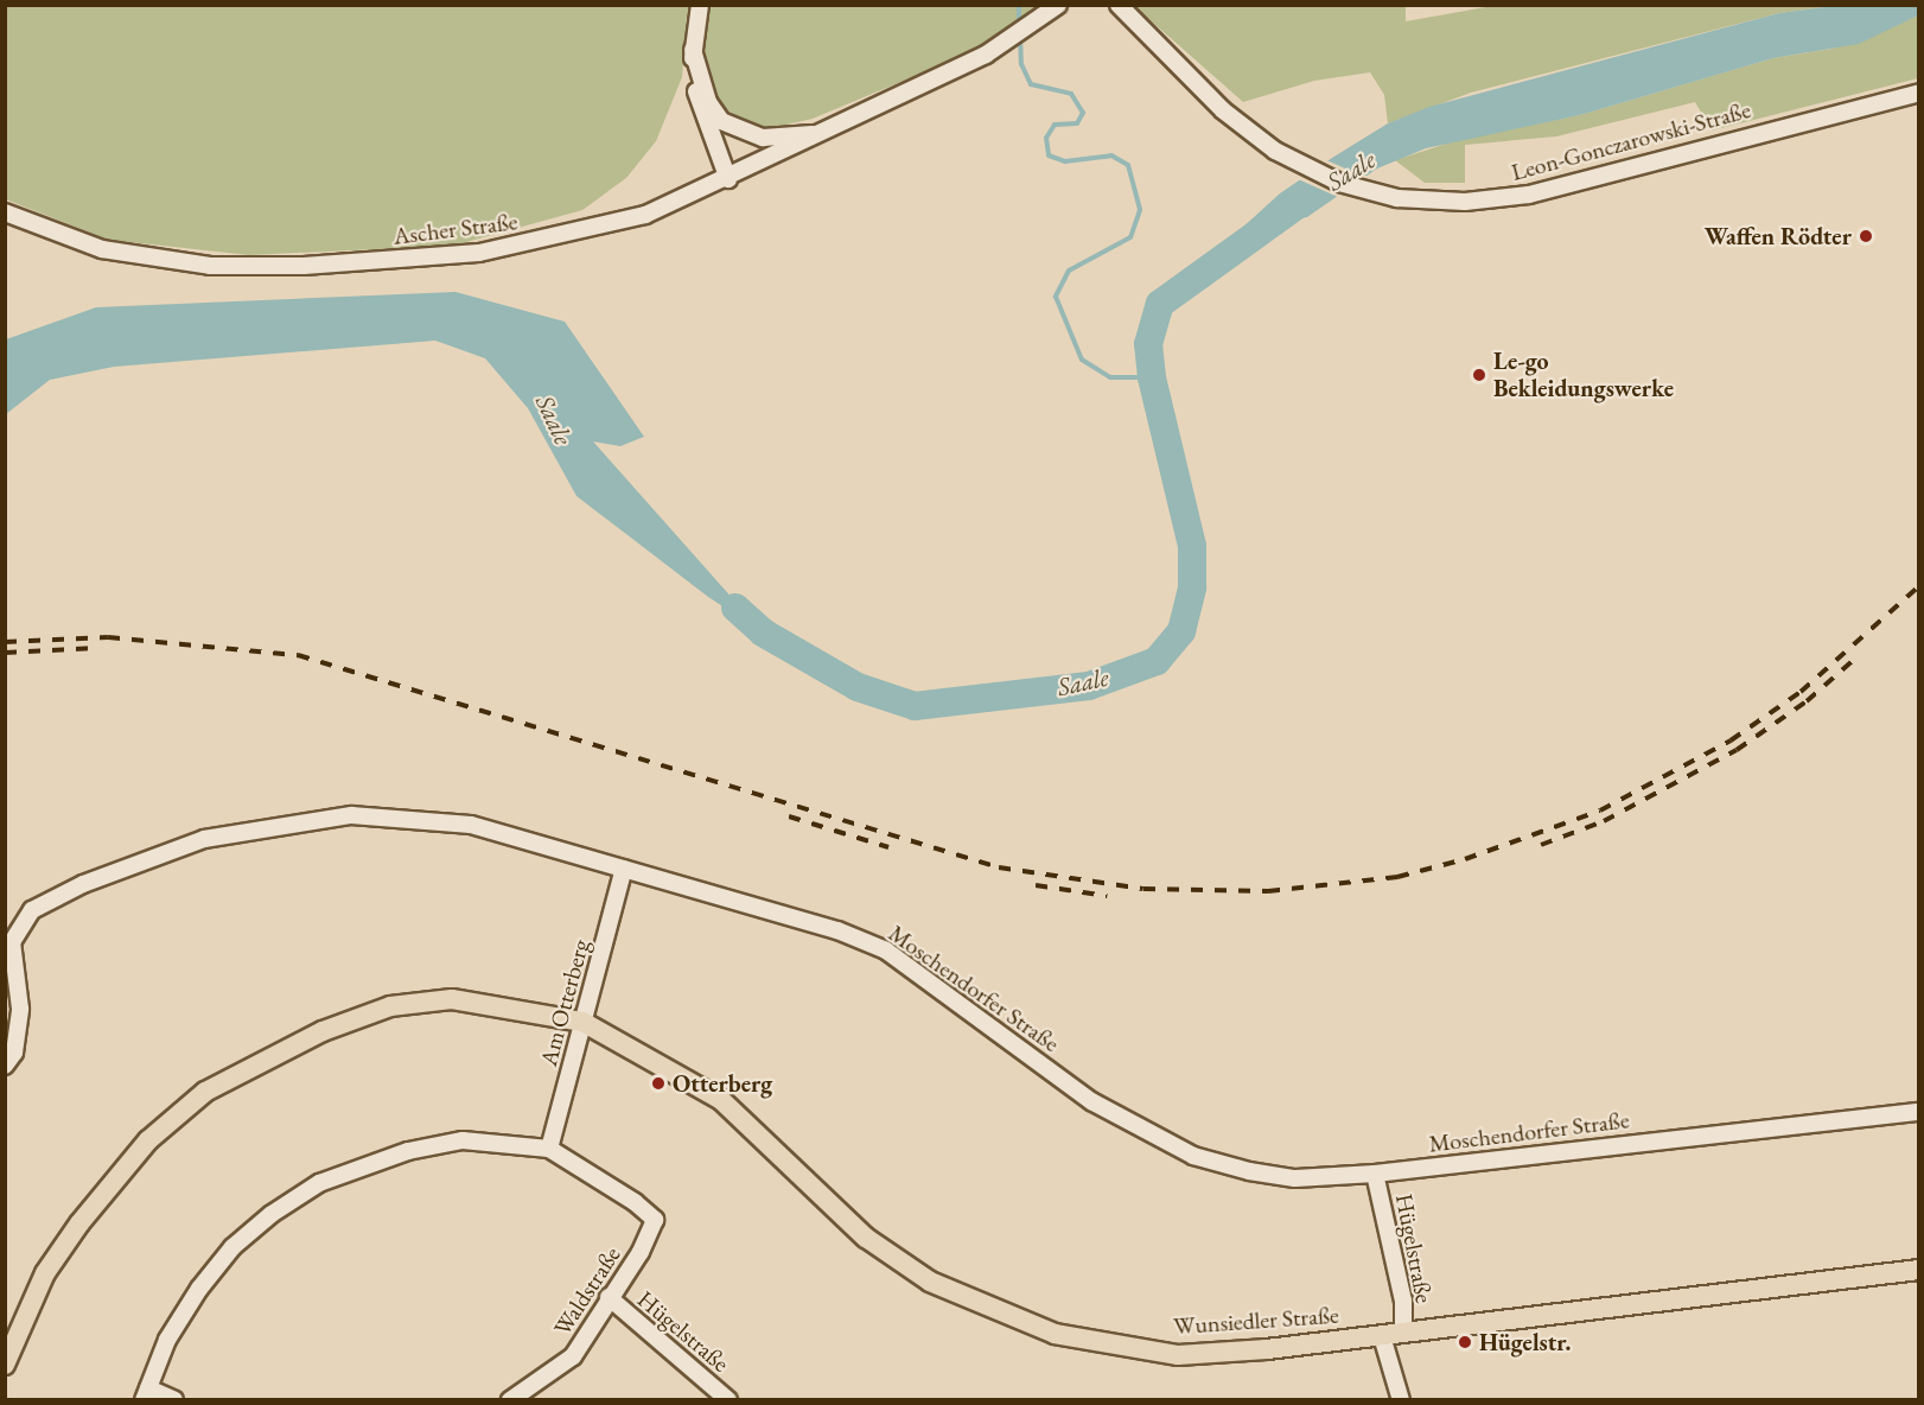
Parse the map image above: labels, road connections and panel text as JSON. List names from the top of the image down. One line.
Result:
{"streets":{"main road":["Wunsiedler Straße"],"street":["Leon-Gonczarowski-Straße","Ascher Straße","Moschendorfer Straße","Am Otterberg","Hügelstraße","Waldstraße"]},"crossings":[["Moschendorfer Straße","Am Otterberg"],["Moschendorfer Straße","Hügelstraße"],["Am Otterberg","Waldstraße"],["Am Otterberg","Wunsiedler Straße"],["Hügelstraße","Waldstraße"],["Hügelstraße","Wunsiedler Straße"]],"water":["Saale"],"places":["Waffen Rödter","Le-go Bekleidungswerke","Otterberg","Hügelstr."]}
